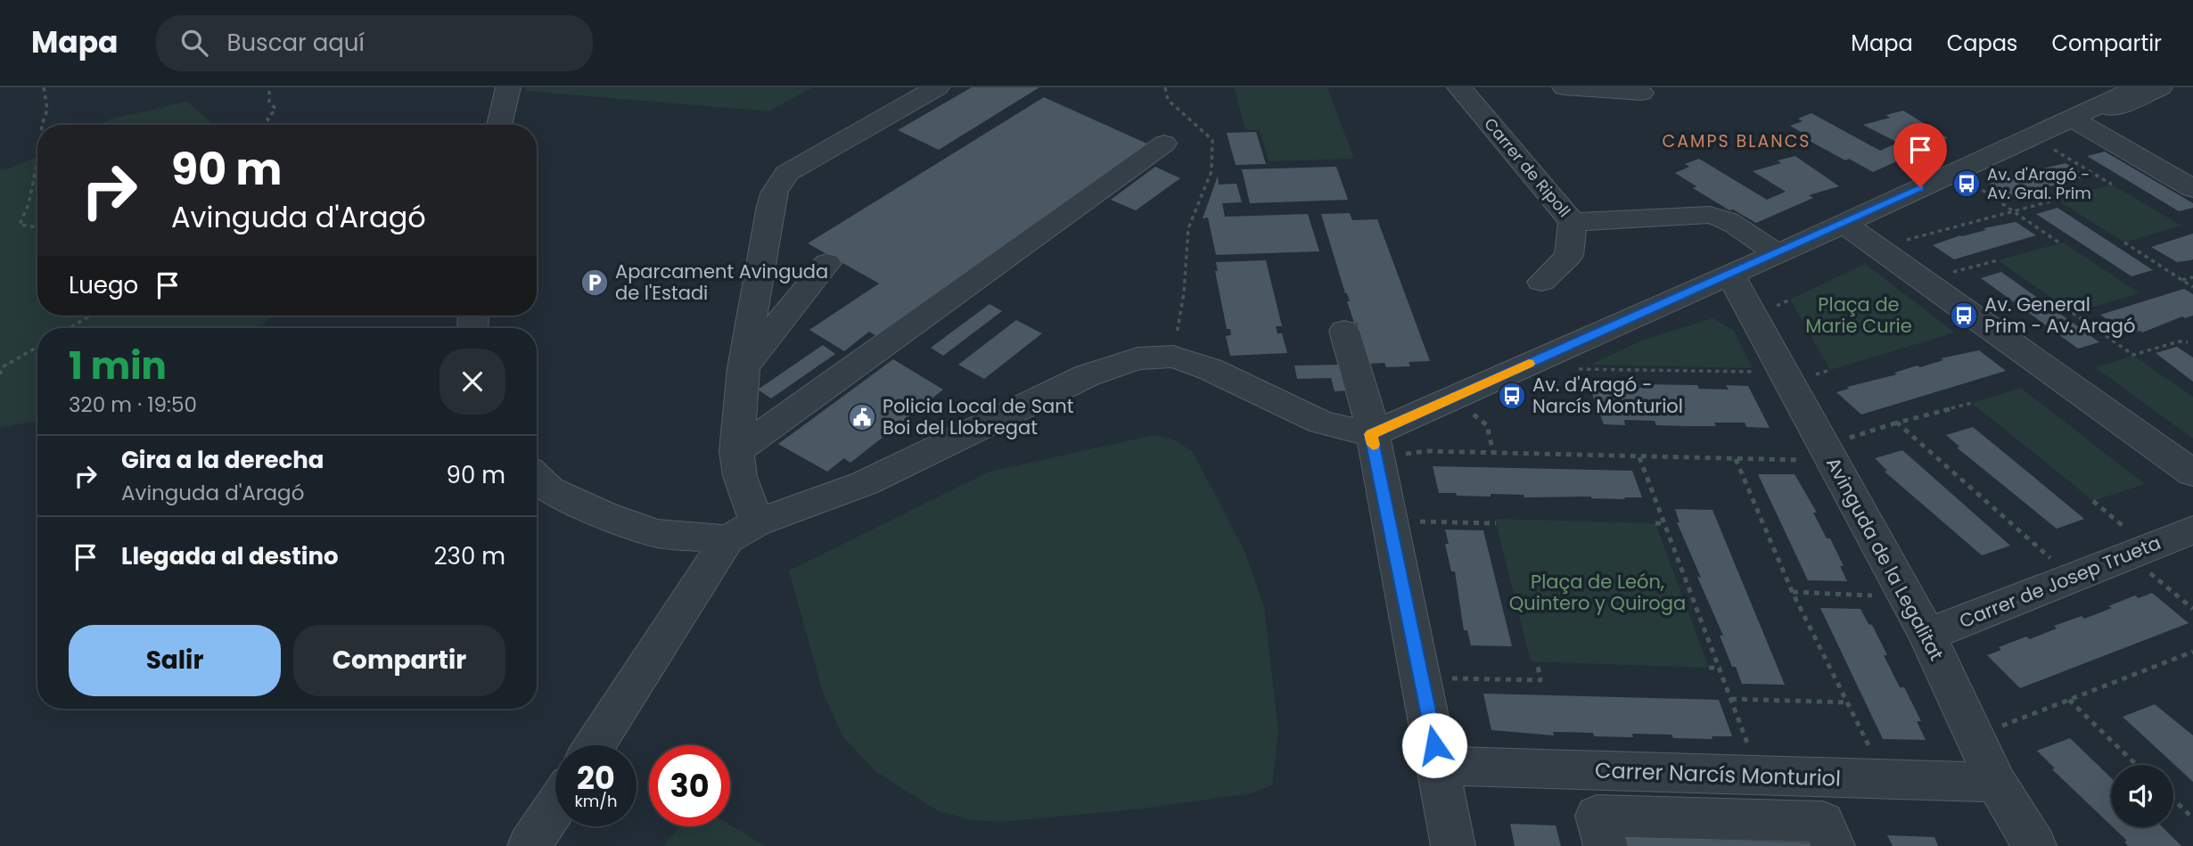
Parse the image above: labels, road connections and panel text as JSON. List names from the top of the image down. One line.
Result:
{"streets":{"street":["Carrer de Ripoll","Avinguda de la Legalitat","Carrer de Josep Trueta","Carrer Narcís Monturiol"]},"crossings":[["Avinguda de la Legalitat","Carrer de Josep Trueta"],["Avinguda de la Legalitat","Carrer Narcís Monturiol"]],"districts":["CAMPS BLANCS"],"parks":["Plaça de Marie Curie","Plaça de León, Quintero y Quiroga"],"places":{"bus stop":["Av. d'Aragó - Av. Gral. Prim","Av. General Prim - Av. Aragó","Av. d'Aragó - Narcís Monturiol"],"parking":["Aparcament Avinguda de l'Estadi"],"public building":["Policia Local de Sant Boi del Llobregat"]},"page":{"header":"Mapa","search":"Buscar aquí","nav":["Mapa","Capas","Compartir"],"turn":["90 m","Avinguda d'Aragó"],"then":"Luego","heading":["1 min","320 m · 19:50"],"list":[{"name":"Gira a la derecha","note":"Avinguda d'Aragó","value":"90 m"},{"name":"Llegada al destino","value":"230 m"}],"buttons":["Salir","Compartir"],"speed":"20 km/h","limit":"30"}}
